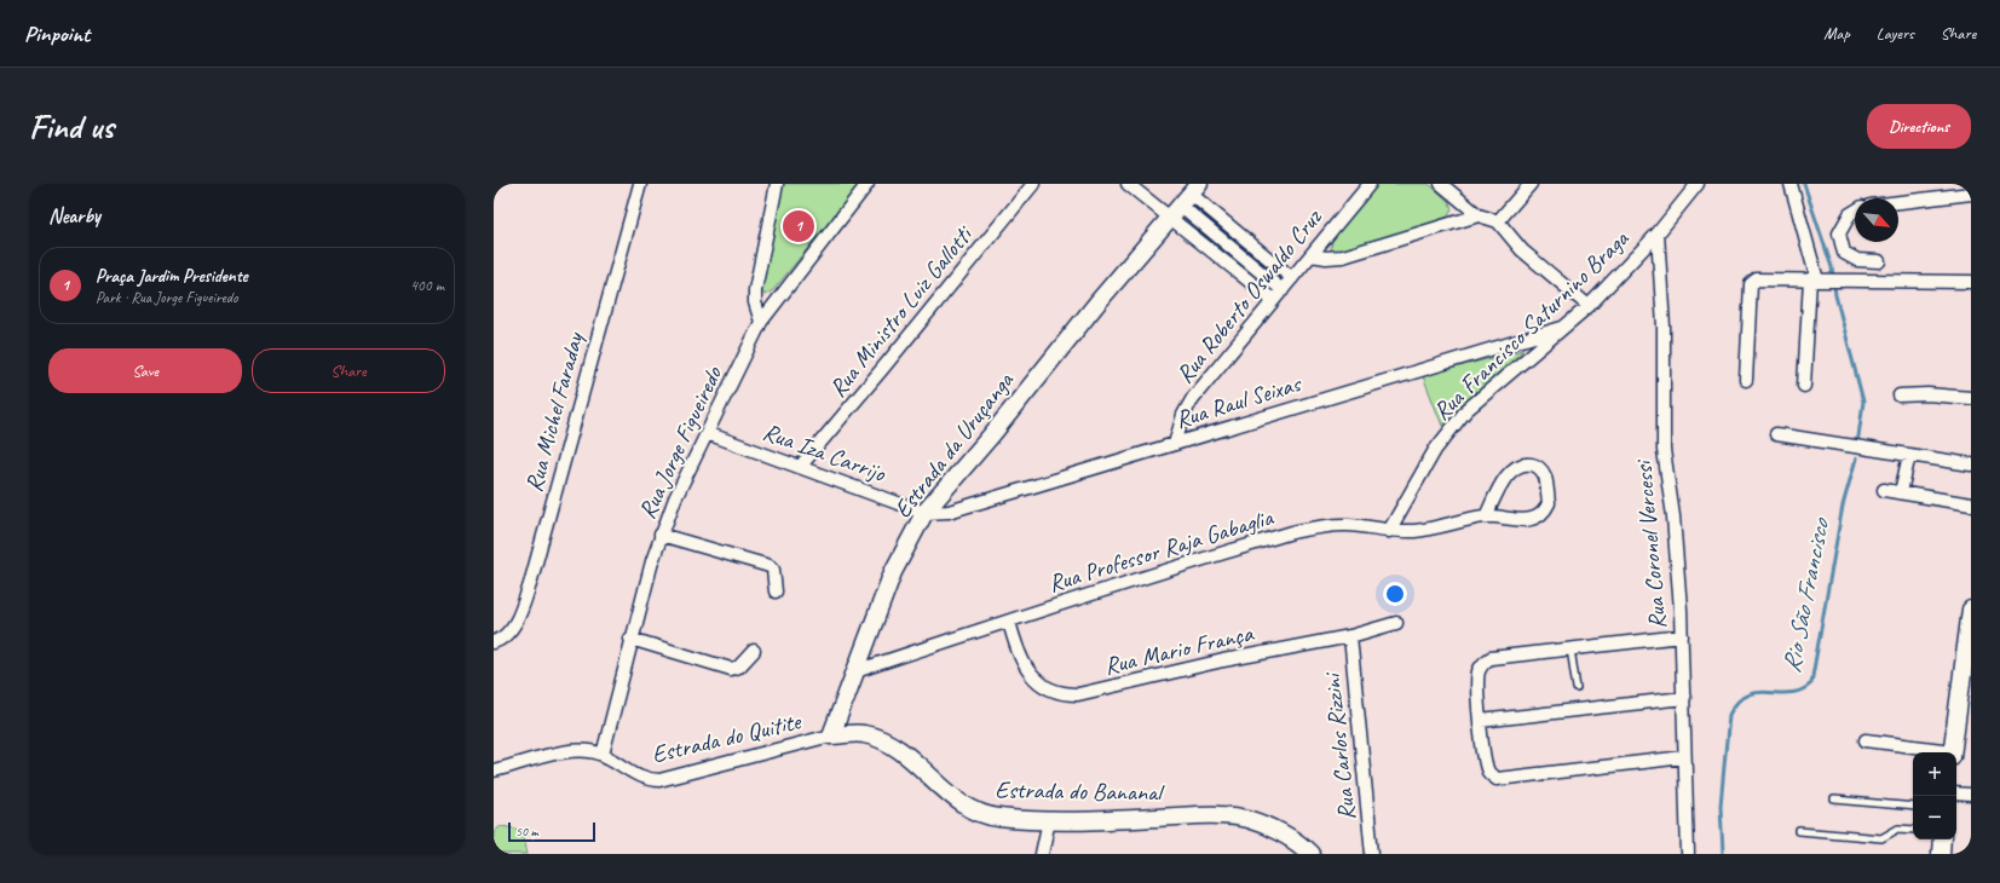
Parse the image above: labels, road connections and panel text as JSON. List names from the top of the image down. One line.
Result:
{"streets":{"street":["Rua Roberto Oswaldo Cruz","Rua Ministro Luiz Gallotti","Rua Francisco Saturnino Braga","Rua Raul Seixas","Rua Michel Faraday","Rua Jorge Figueiredo","Estrada da Uruçanga","Rua Iza Carrijo","Rua Coronel Vercessi","Rua Professor Raja Gabaglia","Rua Mario França","Estrada do Quitite","Rua Carlos Rizzini","Estrada do Bananal"]},"crossings":[["Rua Roberto Oswaldo Cruz","Rua Raul Seixas"],["Rua Ministro Luiz Gallotti","Rua Iza Carrijo"],["Rua Francisco Saturnino Braga","Rua Raul Seixas"],["Rua Francisco Saturnino Braga","Rua Coronel Vercessi"],["Rua Francisco Saturnino Braga","Rua Professor Raja Gabaglia"],["Rua Raul Seixas","Estrada da Uruçanga"],["Rua Raul Seixas","Rua Iza Carrijo"],["Rua Jorge Figueiredo","Rua Iza Carrijo"],["Rua Jorge Figueiredo","Estrada do Quitite"],["Estrada da Uruçanga","Rua Iza Carrijo"],["Estrada da Uruçanga","Rua Professor Raja Gabaglia"],["Estrada da Uruçanga","Estrada do Quitite"],["Estrada da Uruçanga","Estrada do Bananal"],["Rua Professor Raja Gabaglia","Rua Mario França"],["Rua Mario França","Rua Carlos Rizzini"],["Estrada do Quitite","Estrada do Bananal"]],"water":["Rio São Francisco"],"scale_bar":"50 m","north":"bottom right","page":{"header":"Pinpoint","nav":["Map","Layers","Share"],"buttons":["Directions",["Save","Share"]],"title":"Find us","heading":"Nearby","pins":"1","list":[{"mark":"1","name":"Praça Jardim Presidente","note":"Park · Rua Jorge Figueiredo","value":"400 m"}],"map_buttons":["+","−"],"scale":"50 m"}}
